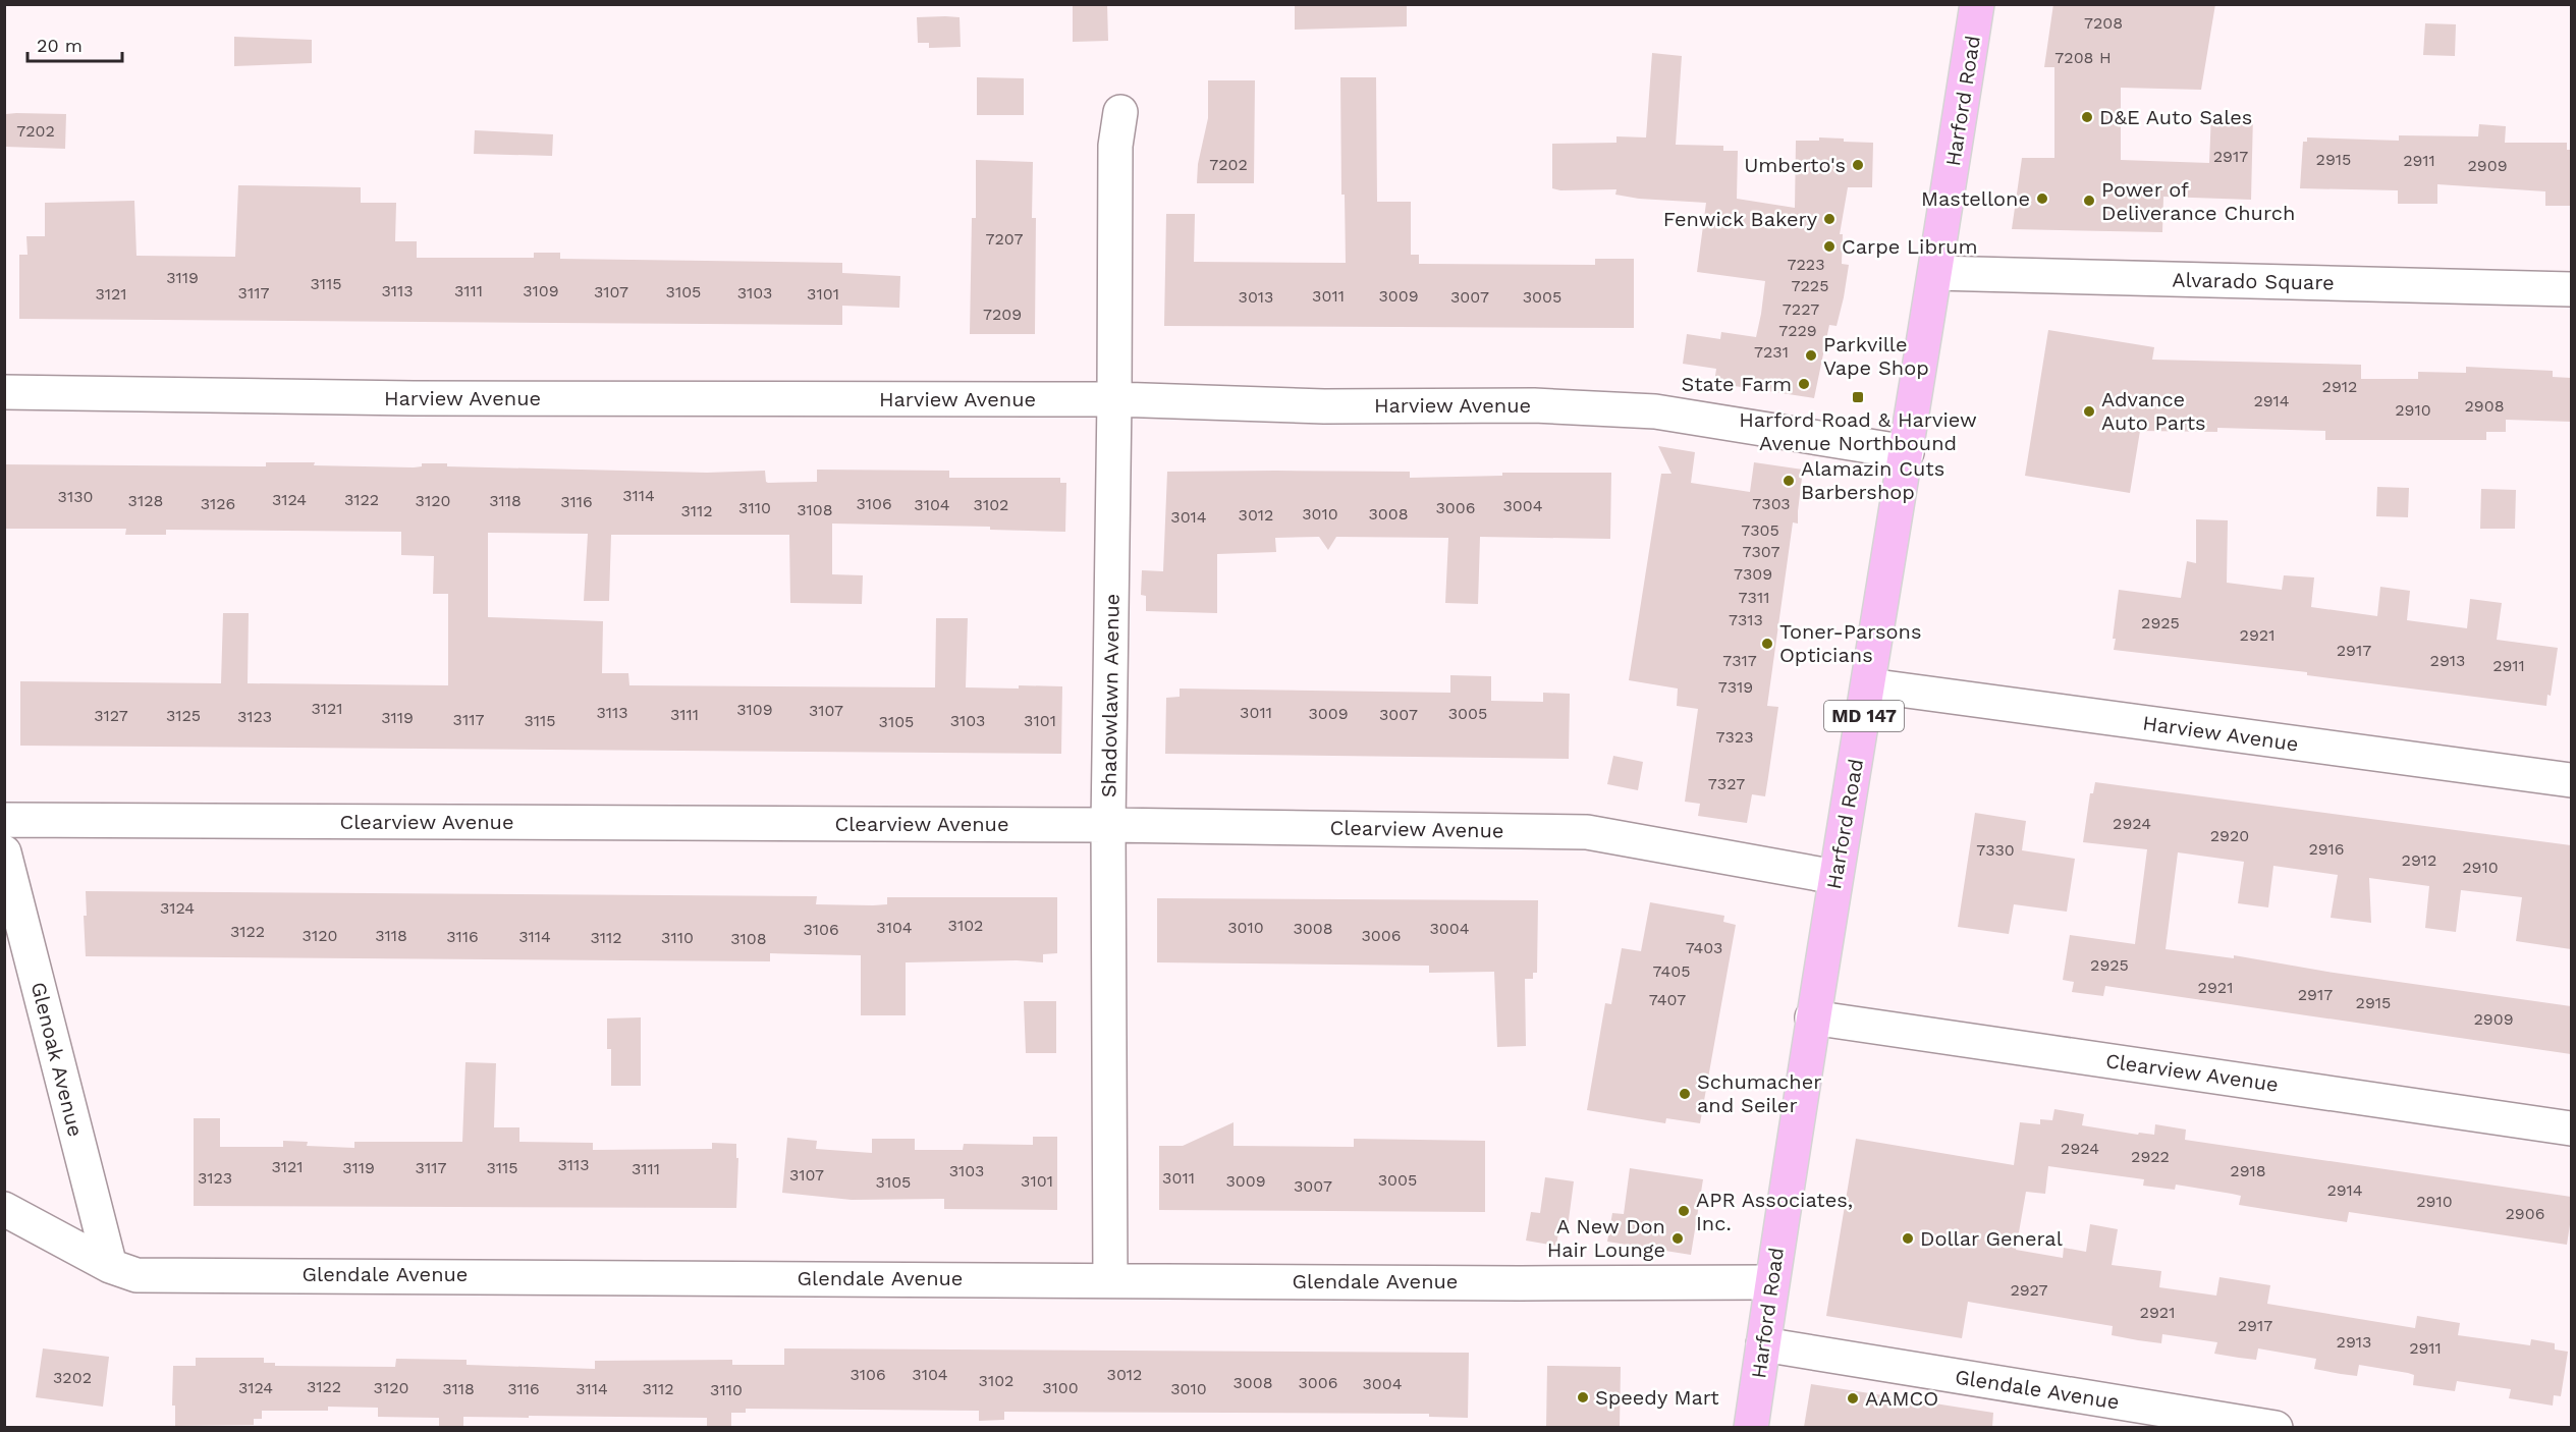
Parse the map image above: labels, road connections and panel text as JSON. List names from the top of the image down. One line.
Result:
{"streets":{"main road":["Harford Road","MD 147"],"street":["Alvarado Square","Harview Avenue","Shadowlawn Avenue","Clearview Avenue","Glenoak Avenue","Glendale Avenue"]},"crossings":[["Harford Road","Alvarado Square"],["Harford Road","Harview Avenue"],["Harford Road","Clearview Avenue"],["Harford Road","Glendale Avenue"],["Harview Avenue","Shadowlawn Avenue"],["Shadowlawn Avenue","Clearview Avenue"],["Shadowlawn Avenue","Glendale Avenue"],["Glenoak Avenue","Glendale Avenue"]],"places":{"other":["D&E Auto Sales","Umberto's","Mastellone","Power of Deliverance Church","Fenwick Bakery","Carpe Librum","Parkville Vape Shop","State Farm","Advance Auto Parts","Alamazin Cuts Barbershop","Toner-Parsons Opticians","Schumacher and Seiler","APR Associates, Inc.","A New Don Hair Lounge","Dollar General","Speedy Mart","AAMCO"],"transit":["Harford Road & Harview Avenue Northbound"]},"house_numbers":["7208","7208 H","7202","2917","2915","2911","7202","2909","7207","7223","3119","3115","7225","3113","3111","3109","3107","3105","3117","3103","3121","3101","3011","3009","3013","3007","3005","7227","7209","7229","7231","2912","2914","2908","2910","3114","3130","3124","3122","3128","3120","3118","3116","3126","3106","7303","3104","3102","3004","3110","3006","3108","3112","3010","3008","3012","3014","7305","7307","7309","7311","7313","2925","2921","2917","7317","2913","2911","7319","3121","3109","3107","3113","3011","3009","3005","3111","3007","3127","3125","3123","3119","3117","3115","3103","3101","3105","7323","7327","2924","2920","2916","7330","2912","2910","3124","3102","3104","3010","3008","3004","3106","3122","3120","3118","3006","3116","3114","3112","3110","3108","7403","2925","7405","2921","2917","7407","2915","2909","2924","2922","3113","3121","3119","3117","3115","3111","3103","2918","3107","3123","3011","3005","3101","3009","3105","3007","2914","2910","2906","2927","2921","2917","2913","2911","3106","3104","3012","3202","3102","3008","3006","3004","3122","3124","3120","3100","3118","3116","3114","3112","3010","3110"],"scale_bar":"20 m"}
